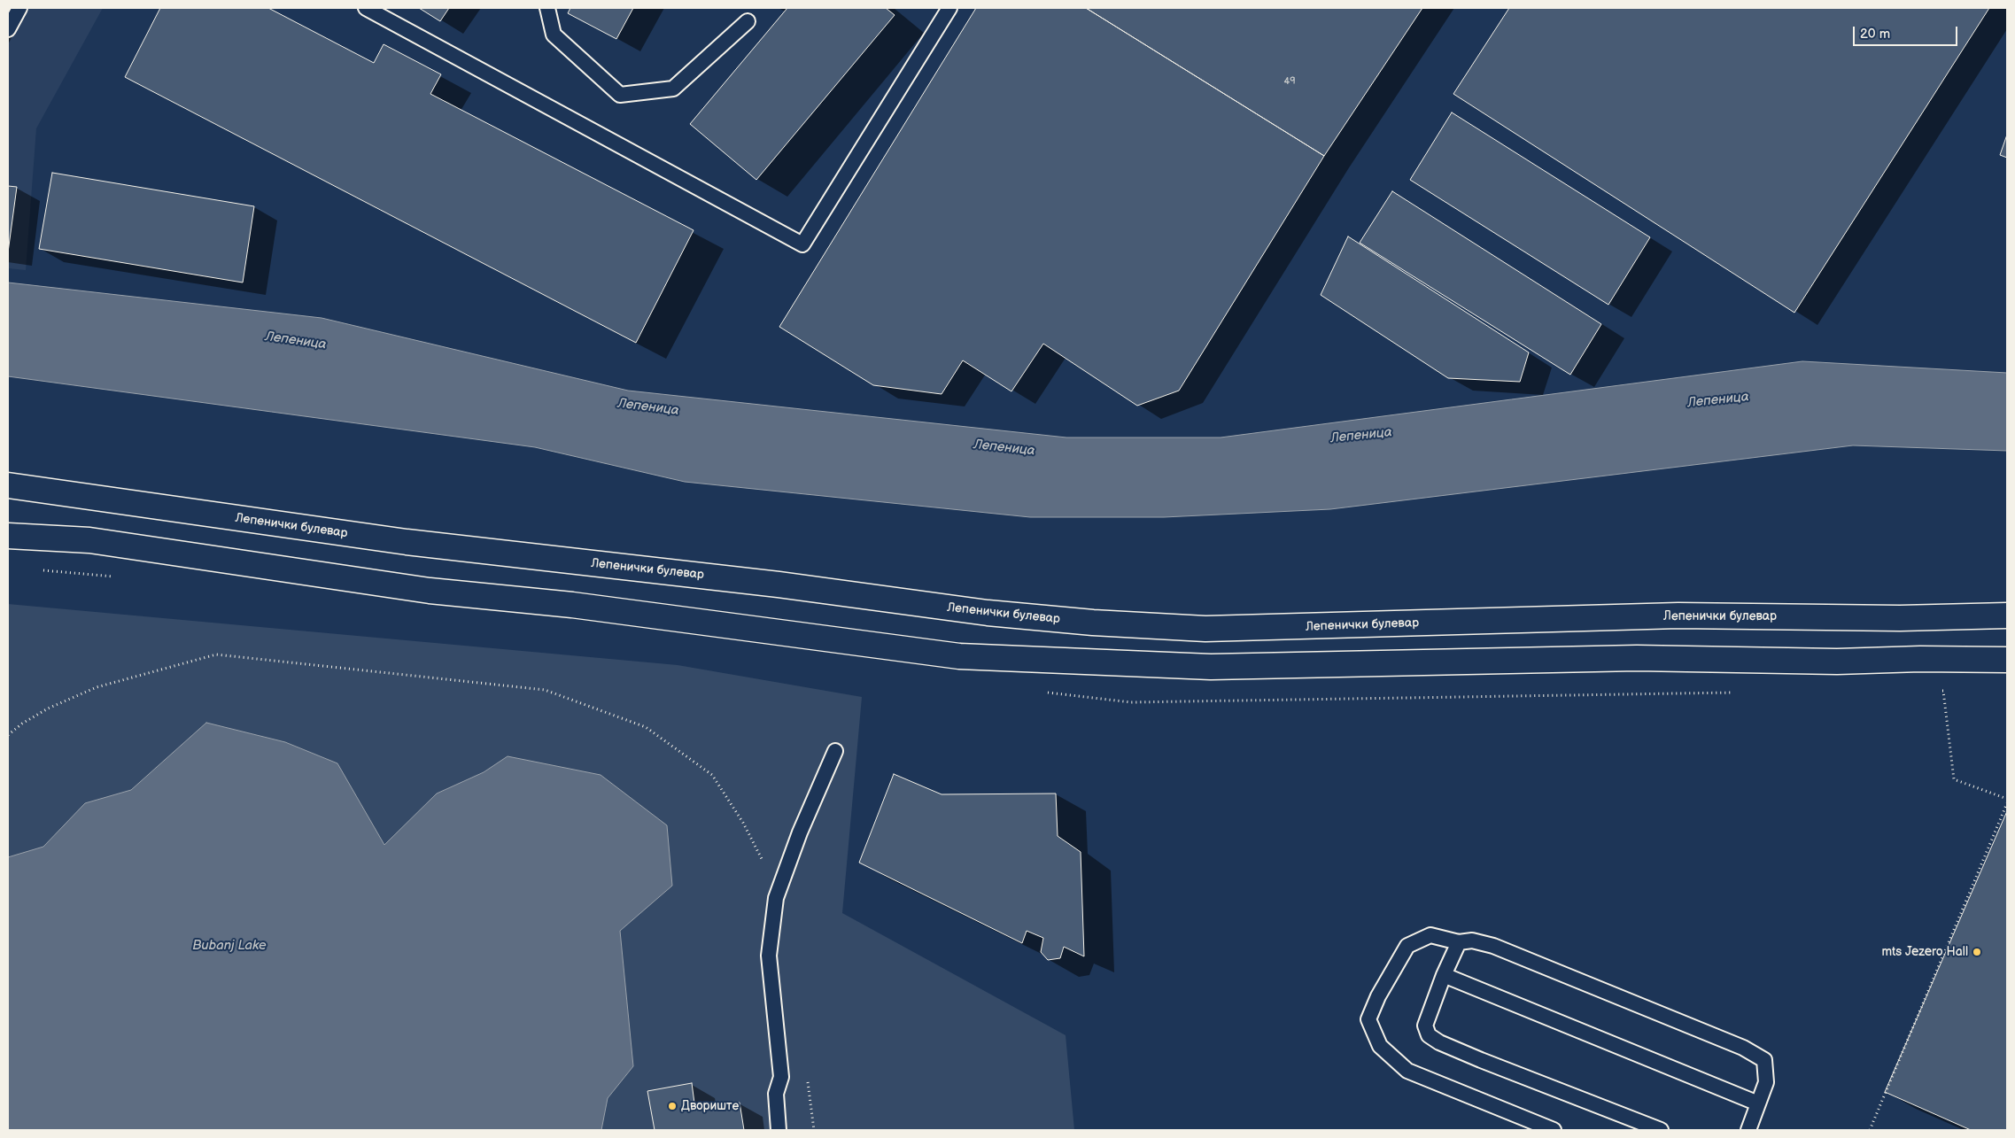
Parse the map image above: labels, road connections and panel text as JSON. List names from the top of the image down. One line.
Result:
{"streets":{"main road":["Лепенички булевар"]},"water":["Лепеница","Bubanj Lake"],"places":["mts Jezero Hall","Двориште"],"house_numbers":["49"],"scale_bar":"20 m"}
